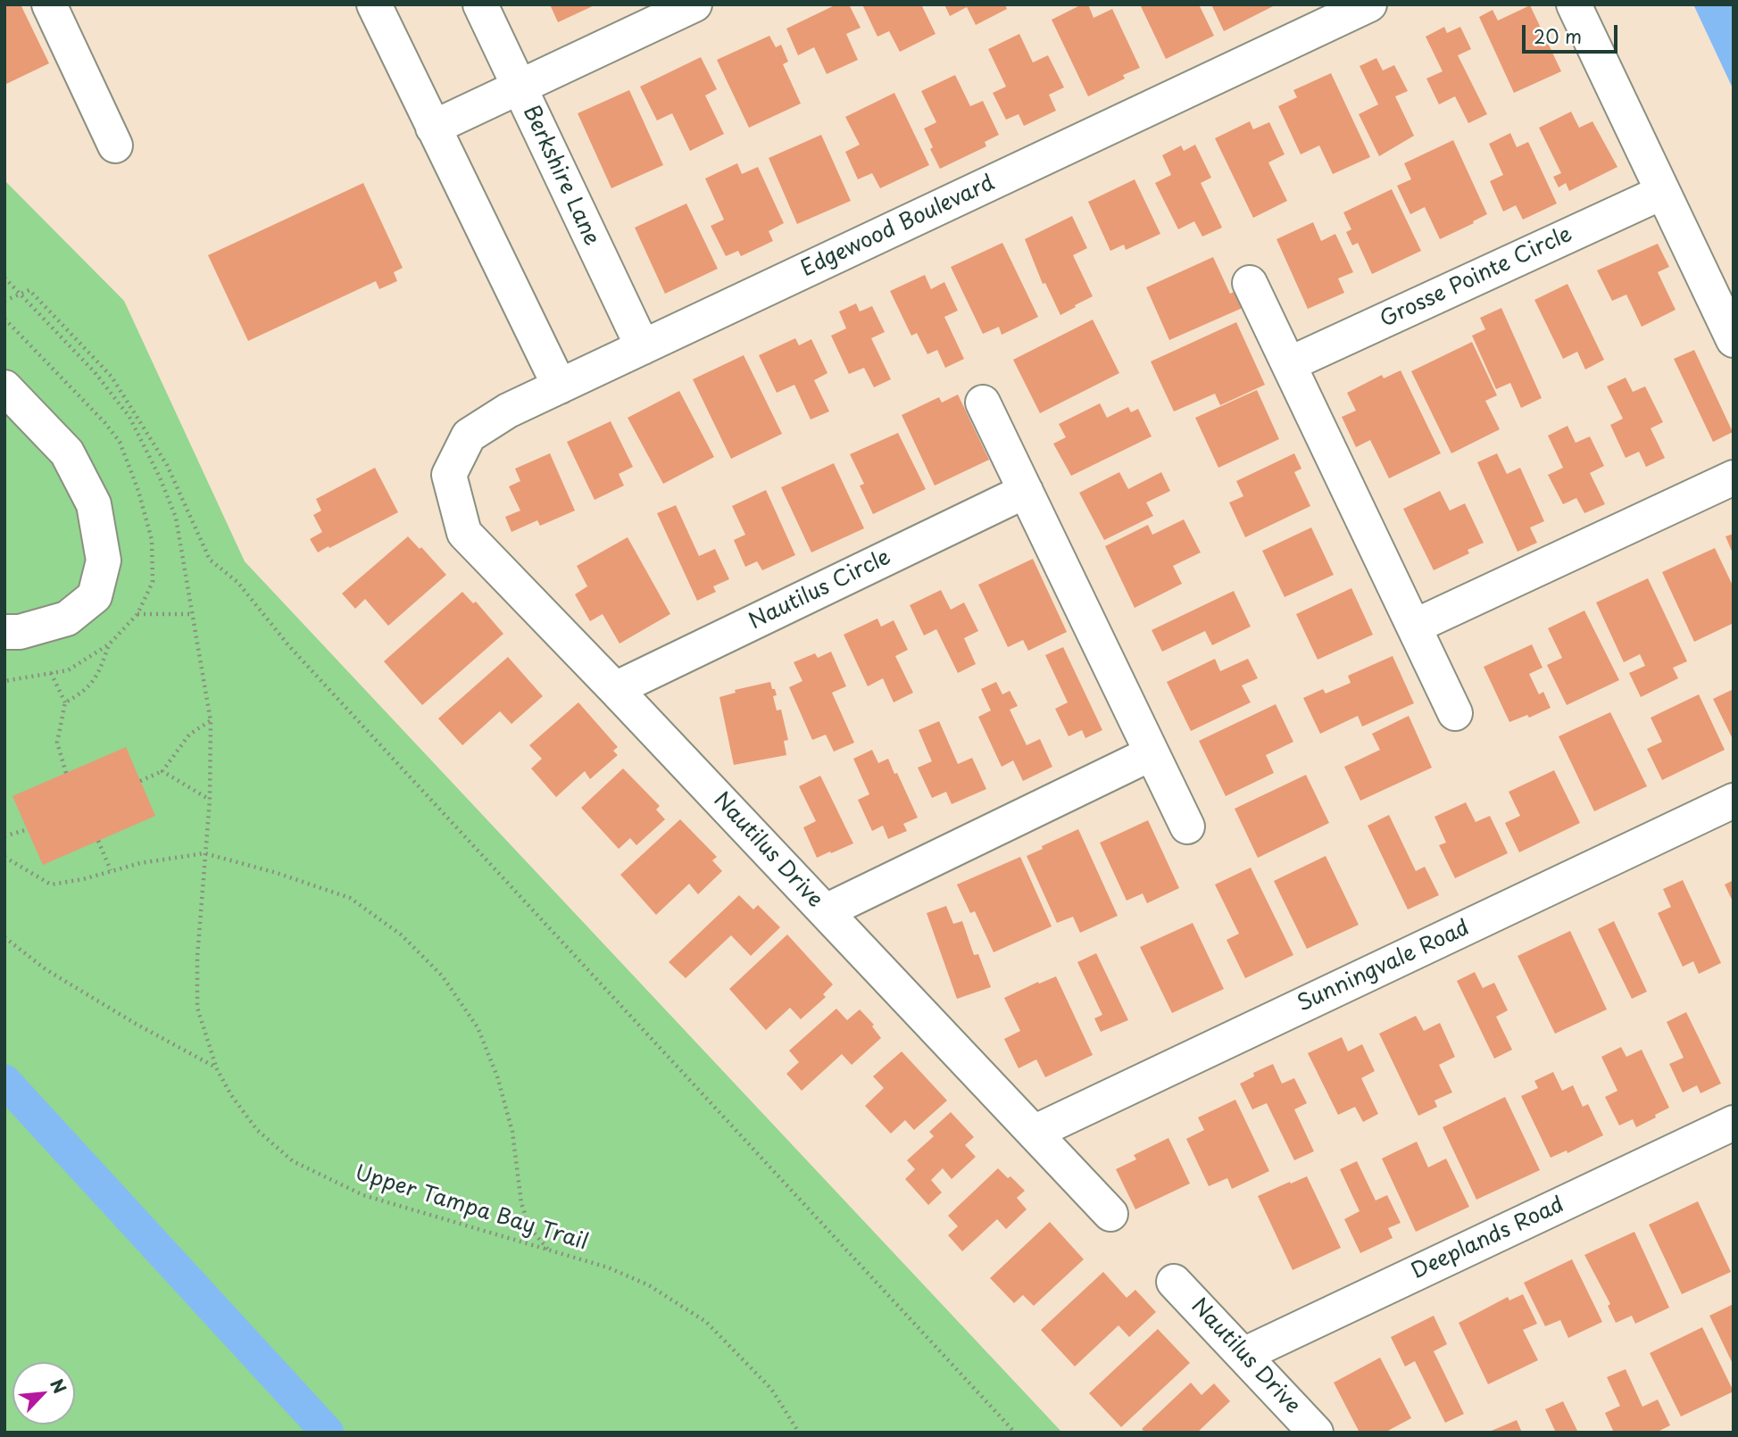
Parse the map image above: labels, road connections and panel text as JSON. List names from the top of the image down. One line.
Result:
{"streets":{"street":["Berkshire Lane","Edgewood Boulevard","Grosse Pointe Circle","Nautilus Circle","Nautilus Drive","Sunningvale Road","Deeplands Road"],"path":["Upper Tampa Bay Trail"]},"crossings":[["Berkshire Lane","Edgewood Boulevard"],["Edgewood Boulevard","Nautilus Drive"],["Nautilus Circle","Nautilus Drive"],["Nautilus Drive","Sunningvale Road"],["Nautilus Drive","Deeplands Road"]],"scale_bar":"20 m","north":"top right"}
